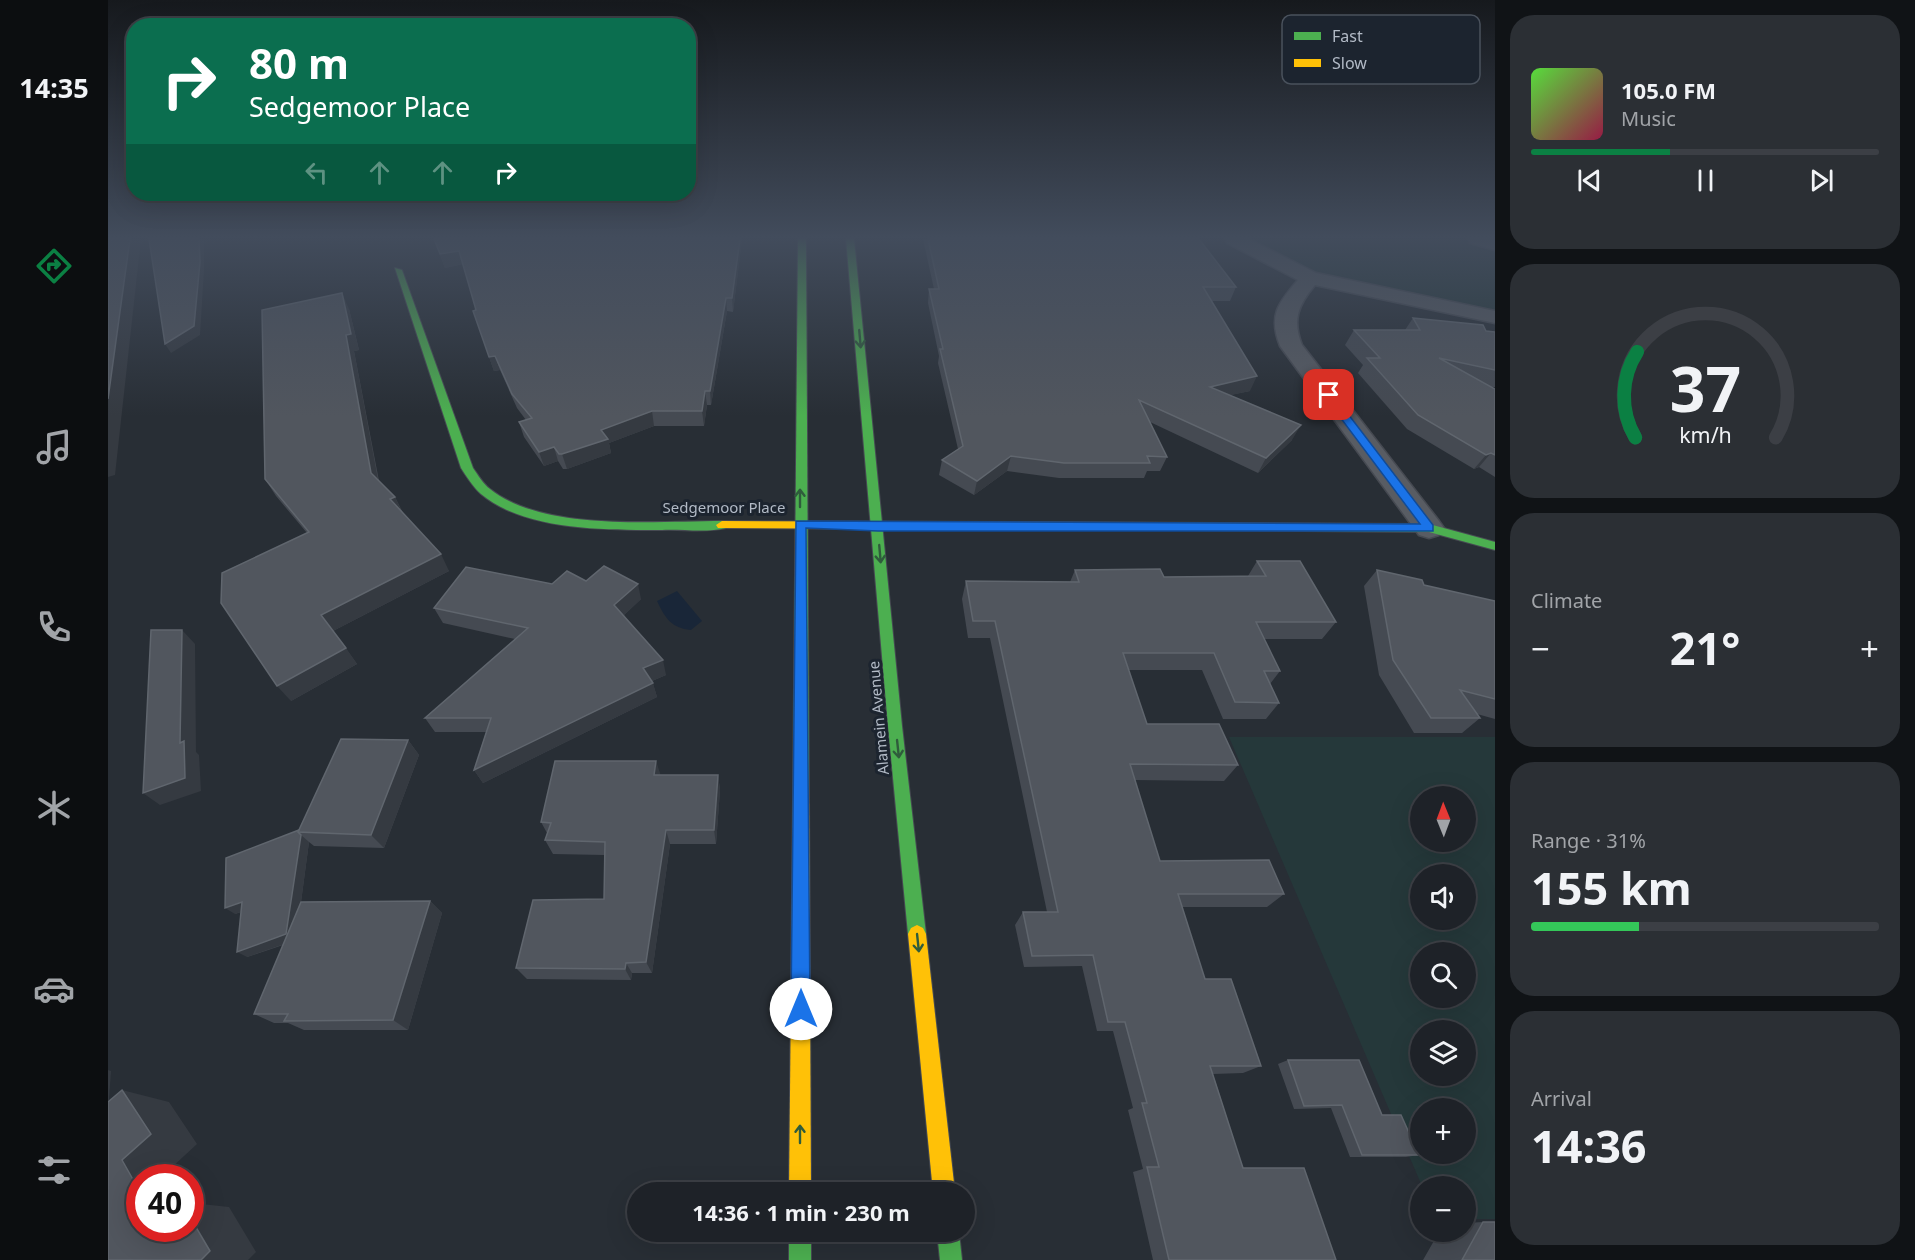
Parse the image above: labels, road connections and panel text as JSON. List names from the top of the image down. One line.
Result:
{"streets":{"street":["Sedgemoor Place","Alamein Avenue"]},"crossings":[["Sedgemoor Place","Alamein Avenue"]],"legend":["Fast","Slow"],"north":"top","page":{"tabs":"14:35","turn":["80 m","Sedgemoor Place"],"song":["105.0 FM","Music"],"tile":["Climate",["Range · 31%","155 km"],["Arrival","14:36"]],"heat":["−","21°","+"],"map_buttons":["+","−"],"limit":"40","trip":"14:36 · 1 min · 230 m","gauge":["37","km/h"]}}
